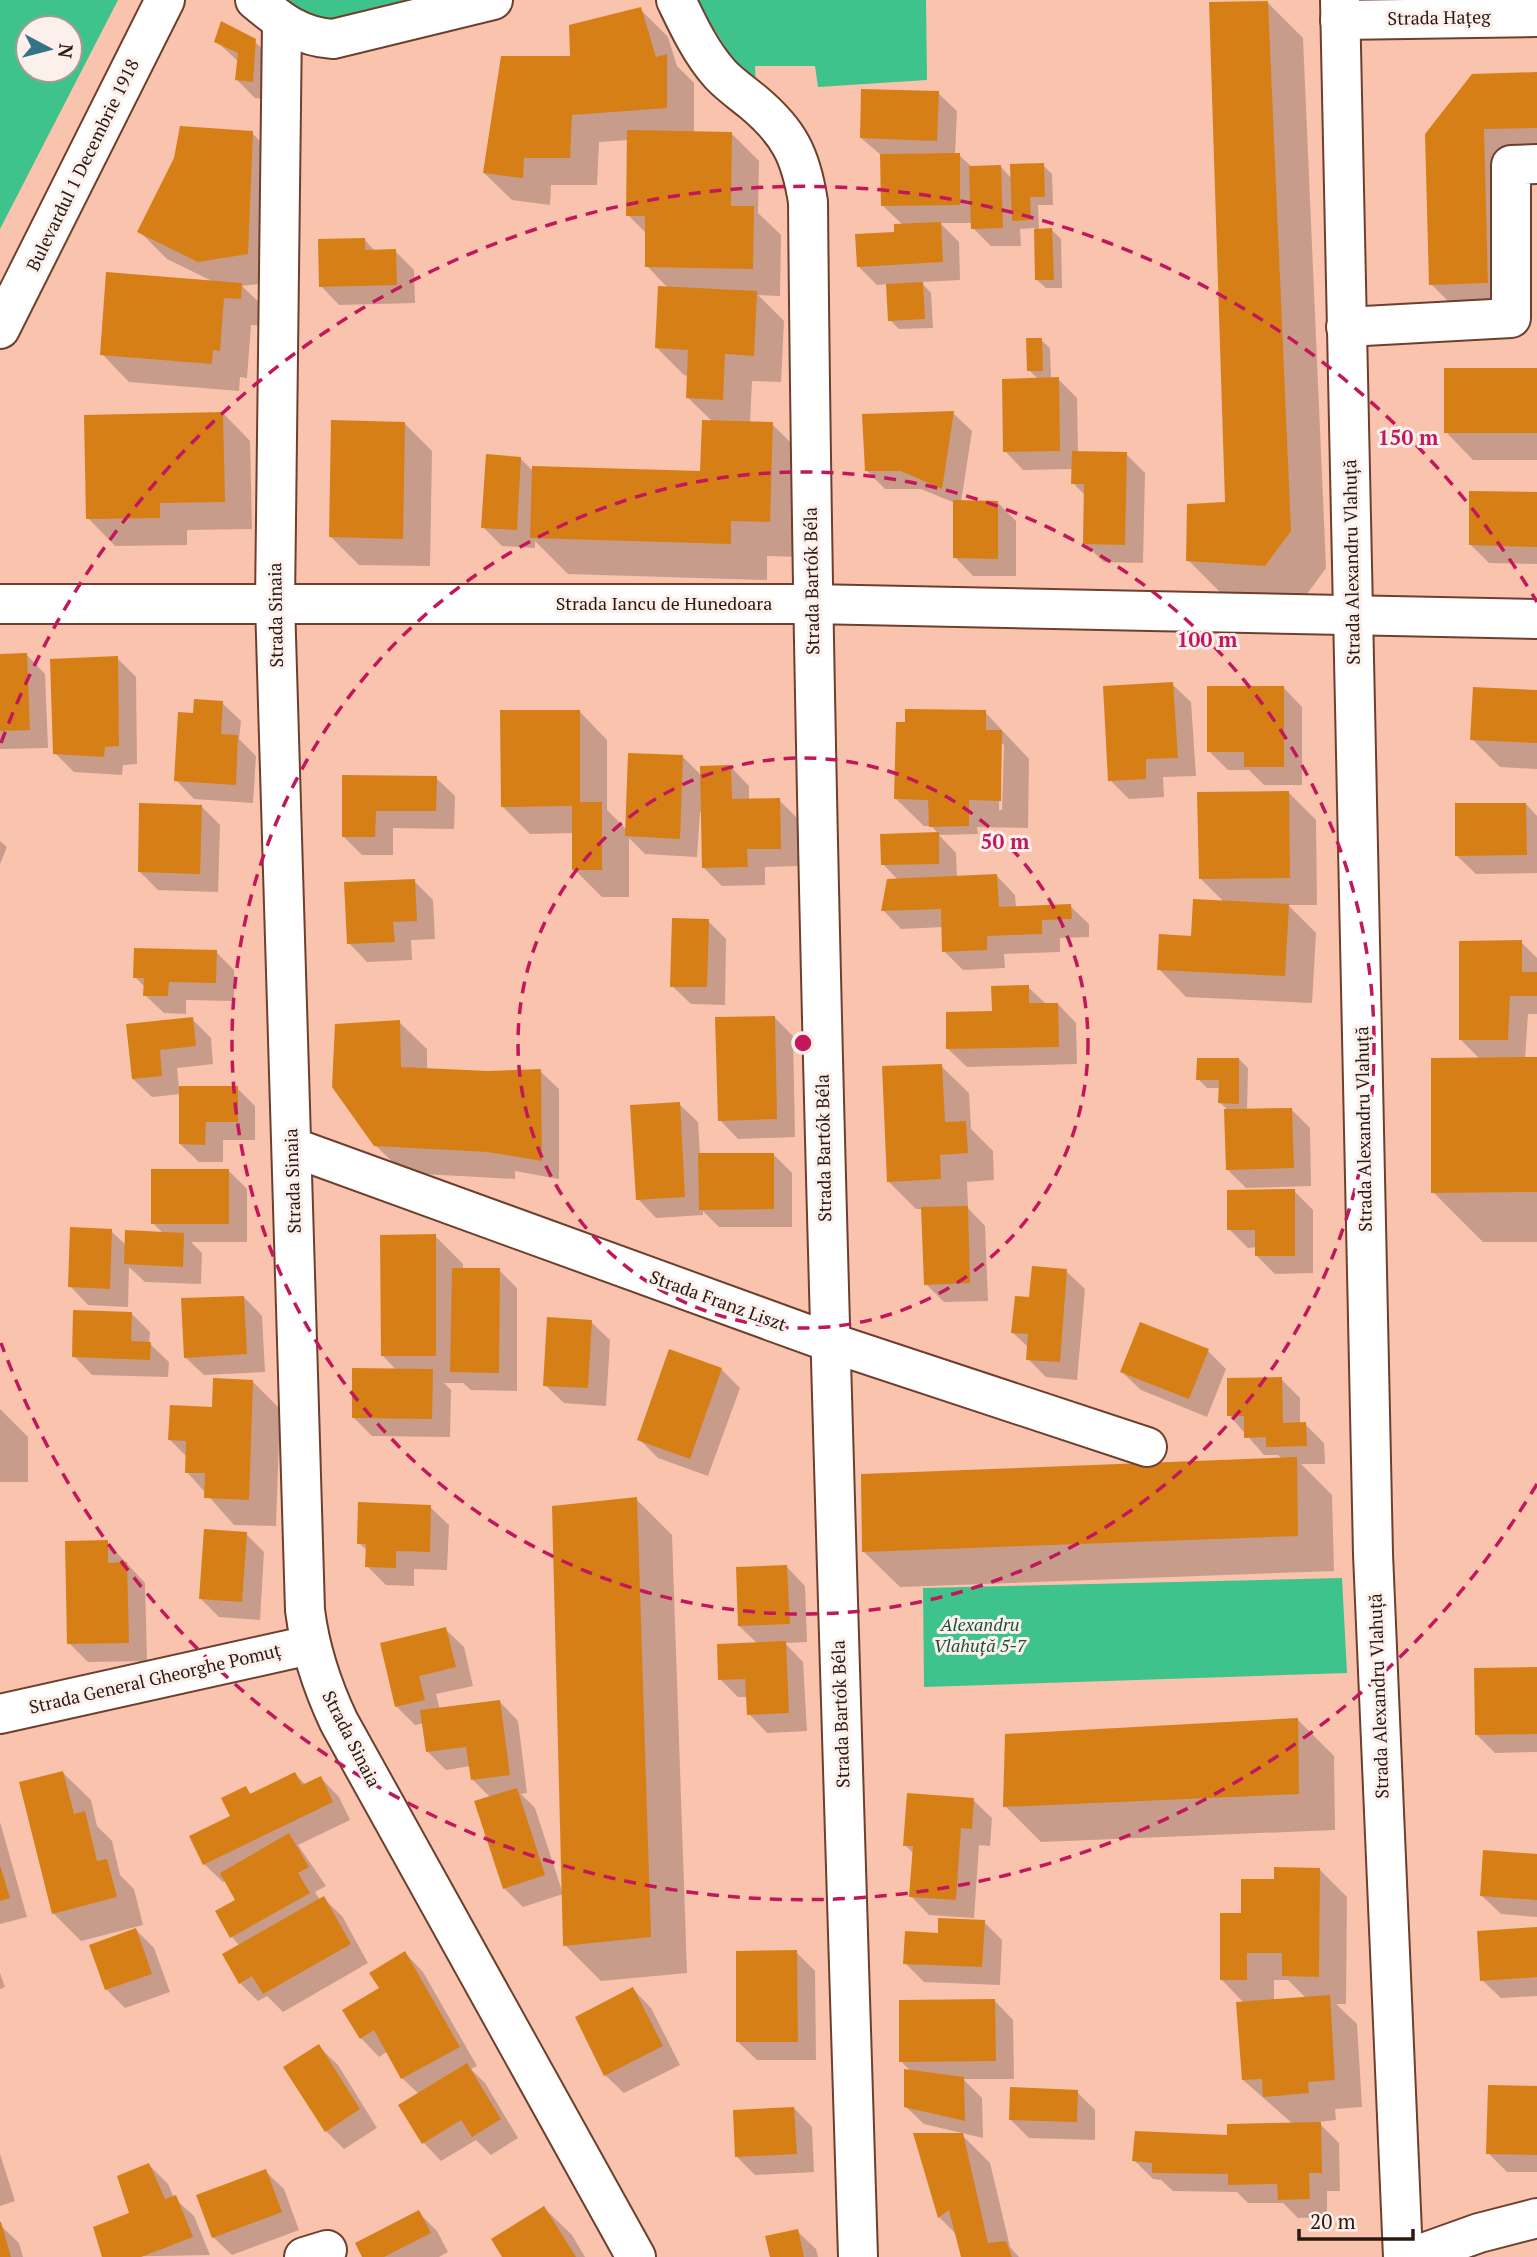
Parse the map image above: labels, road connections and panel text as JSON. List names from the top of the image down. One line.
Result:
{"streets":{"street":["Strada Hațeg","Bulevardul 1 Decembrie 1918","Strada Alexandru Vlahuță","Strada Bartók Béla","Strada Iancu de Hunedoara","Strada Sinaia","Strada Franz Liszt","Strada General Gheorghe Pomuț"]},"crossings":[["Strada Hațeg","Strada Alexandru Vlahuță"],["Strada Alexandru Vlahuță","Strada Iancu de Hunedoara"],["Strada Bartók Béla","Strada Iancu de Hunedoara"],["Strada Bartók Béla","Strada Franz Liszt"],["Strada Iancu de Hunedoara","Strada Sinaia"],["Strada Sinaia","Strada Franz Liszt"],["Strada Sinaia","Strada General Gheorghe Pomuț"]],"parks":["Alexandru Vlahuță 5-7"],"scale_bar":"20 m","north":"right","rings":["150 m","100 m","50 m"]}
